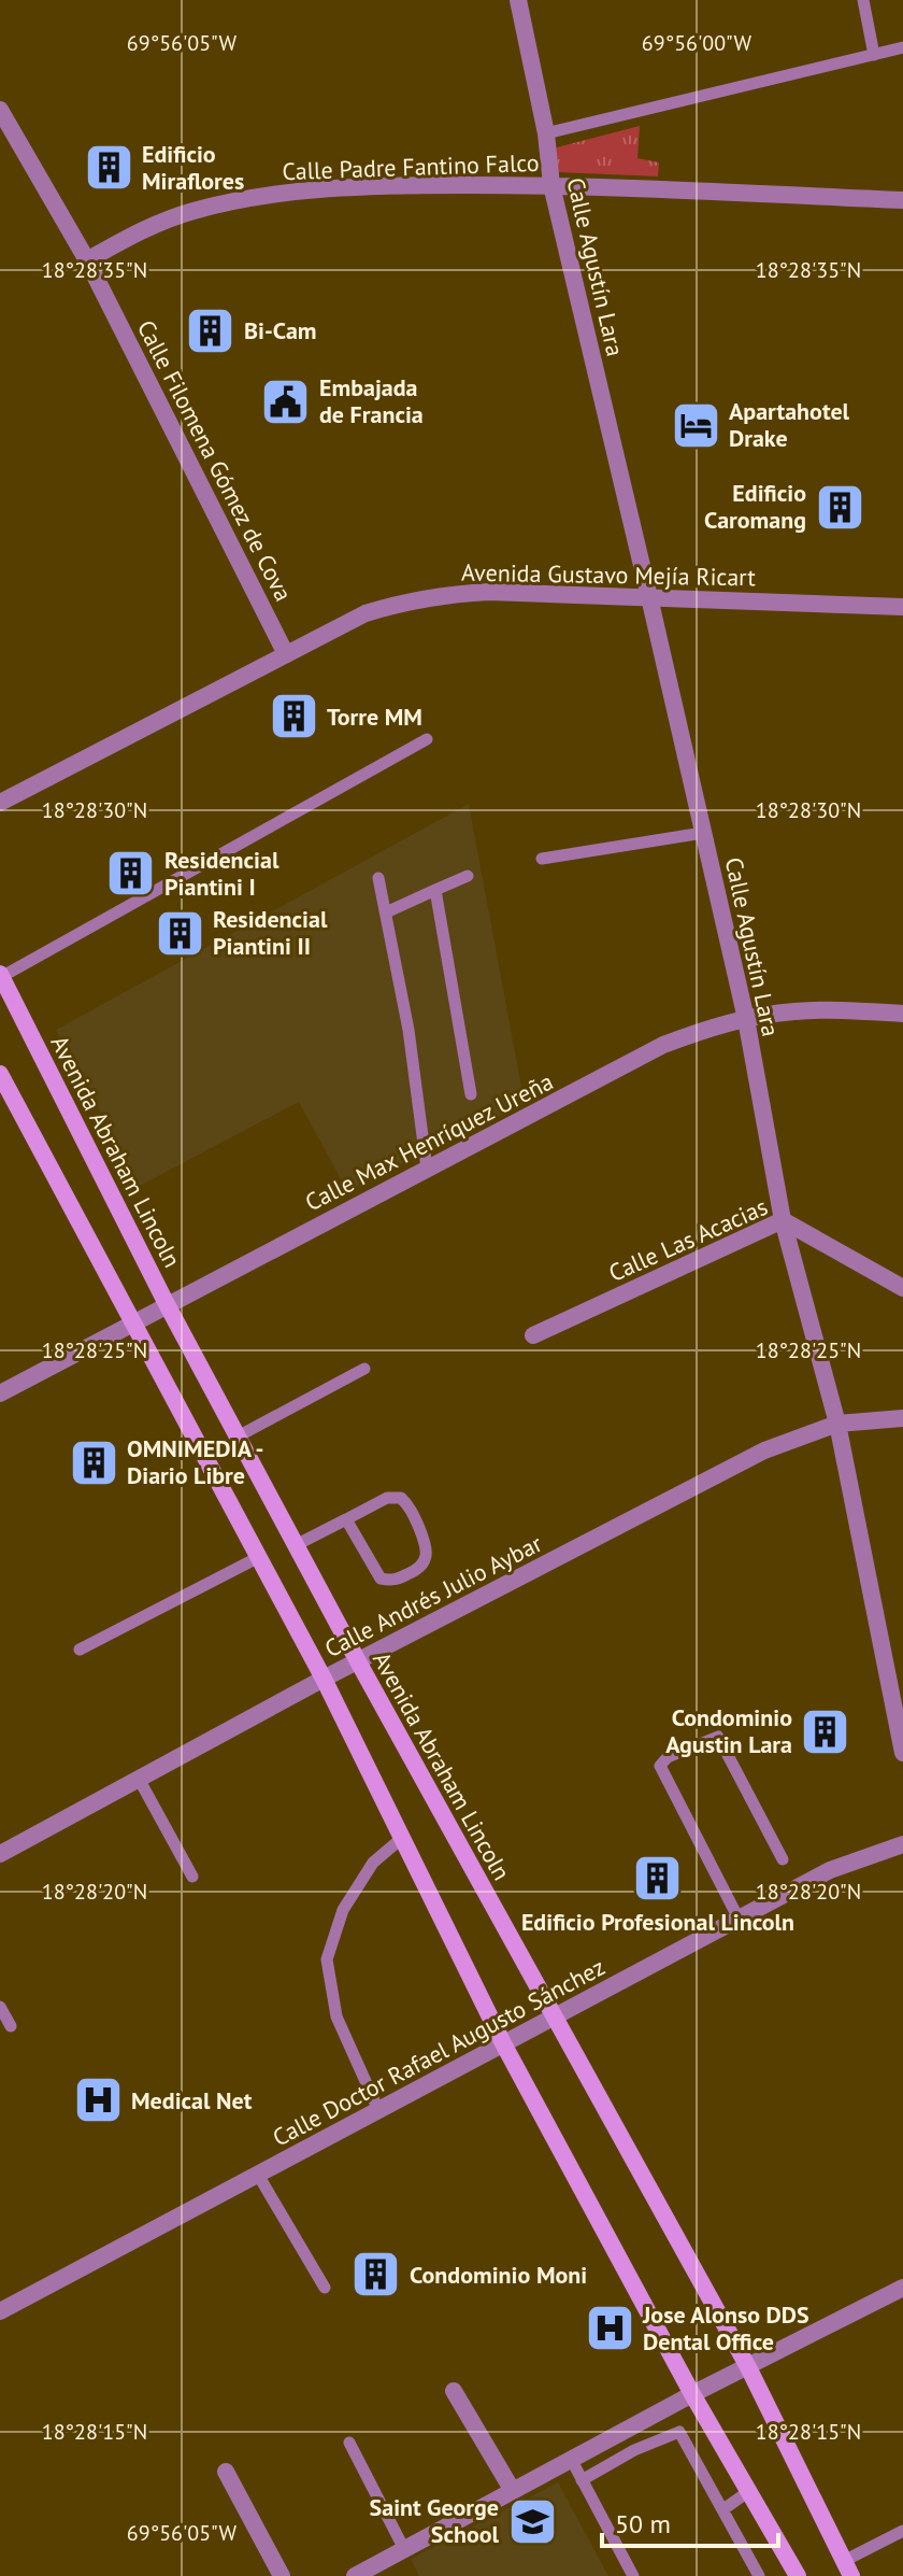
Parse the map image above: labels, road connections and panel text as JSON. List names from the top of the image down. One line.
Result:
{"streets":{"main road":["Avenida Abraham Lincoln"],"street":["Calle Padre Fantino Falco","Calle Agustín Lara","Calle Filomena Gómez de Cova","Avenida Gustavo Mejía Ricart","Calle Max Henríquez Ureña","Calle Las Acacias","Calle Andrés Julio Aybar","Calle Doctor Rafael Augusto Sánchez"]},"crossings":[["Calle Padre Fantino Falco","Calle Agustín Lara"],["Calle Padre Fantino Falco","Calle Filomena Gómez de Cova"],["Calle Agustín Lara","Avenida Gustavo Mejía Ricart"],["Calle Agustín Lara","Calle Max Henríquez Ureña"],["Calle Agustín Lara","Calle Las Acacias"],["Calle Agustín Lara","Calle Andrés Julio Aybar"],["Calle Filomena Gómez de Cova","Avenida Gustavo Mejía Ricart"],["Calle Max Henríquez Ureña","Avenida Abraham Lincoln"],["Avenida Abraham Lincoln","Calle Andrés Julio Aybar"],["Avenida Abraham Lincoln","Calle Doctor Rafael Augusto Sánchez"]],"places":{"building":["Edificio Miraflores","Bi-Cam","Edificio Caromang","Torre MM","Residencial Piantini I","Residencial Piantini II","OMNIMEDIA - Diario Libre","Condominio Agustin Lara","Edificio Profesional Lincoln","Condominio Moni"],"public building":["Embajada de Francia"],"hotel":["Apartahotel Drake"],"hospital":["Medical Net","Jose Alonso DDS Dental Office"],"school or university":["Saint George School"]},"scale_bar":"50 m","coordinates":["69°56'05\"W","69°56'00\"W","18°28'35\"N","18°28'30\"N","18°28'25\"N","18°28'20\"N","18°28'15\"N"]}
